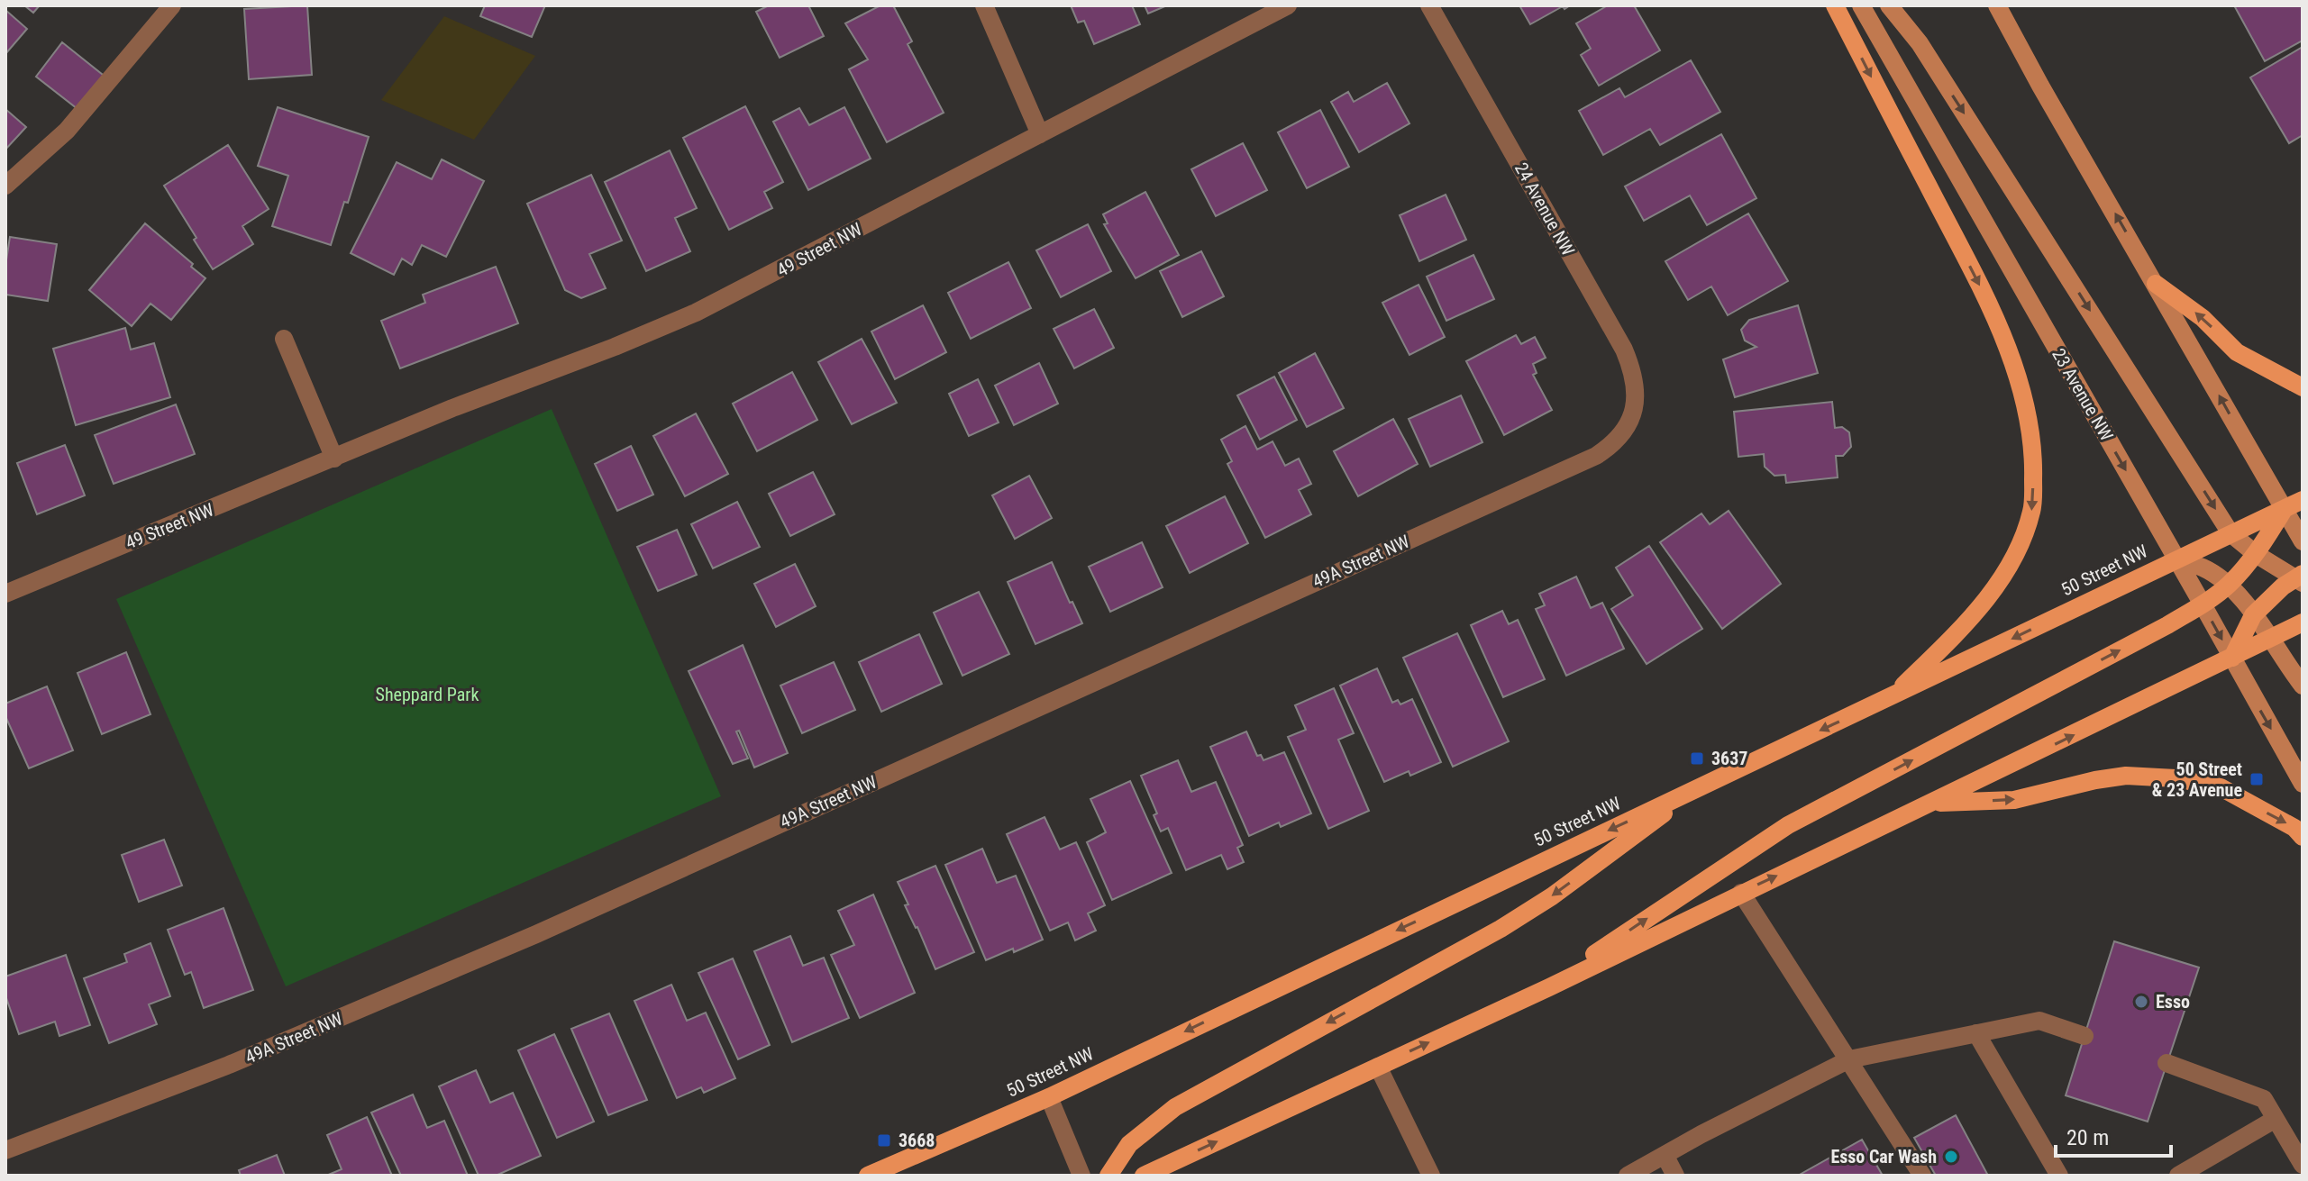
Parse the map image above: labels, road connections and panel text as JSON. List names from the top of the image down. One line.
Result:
{"streets":{"main road":["23 Avenue NW","50 Street NW"],"street":["24 Avenue NW","49 Street NW","49A Street NW"]},"crossings":[["24 Avenue NW","49A Street NW"],["23 Avenue NW","50 Street NW"]],"parks":["Sheppard Park"],"places":{"transit":["3637","50 Street & 23 Avenue","3668"],"other":["Esso","Esso Car Wash"]},"scale_bar":"20 m"}
